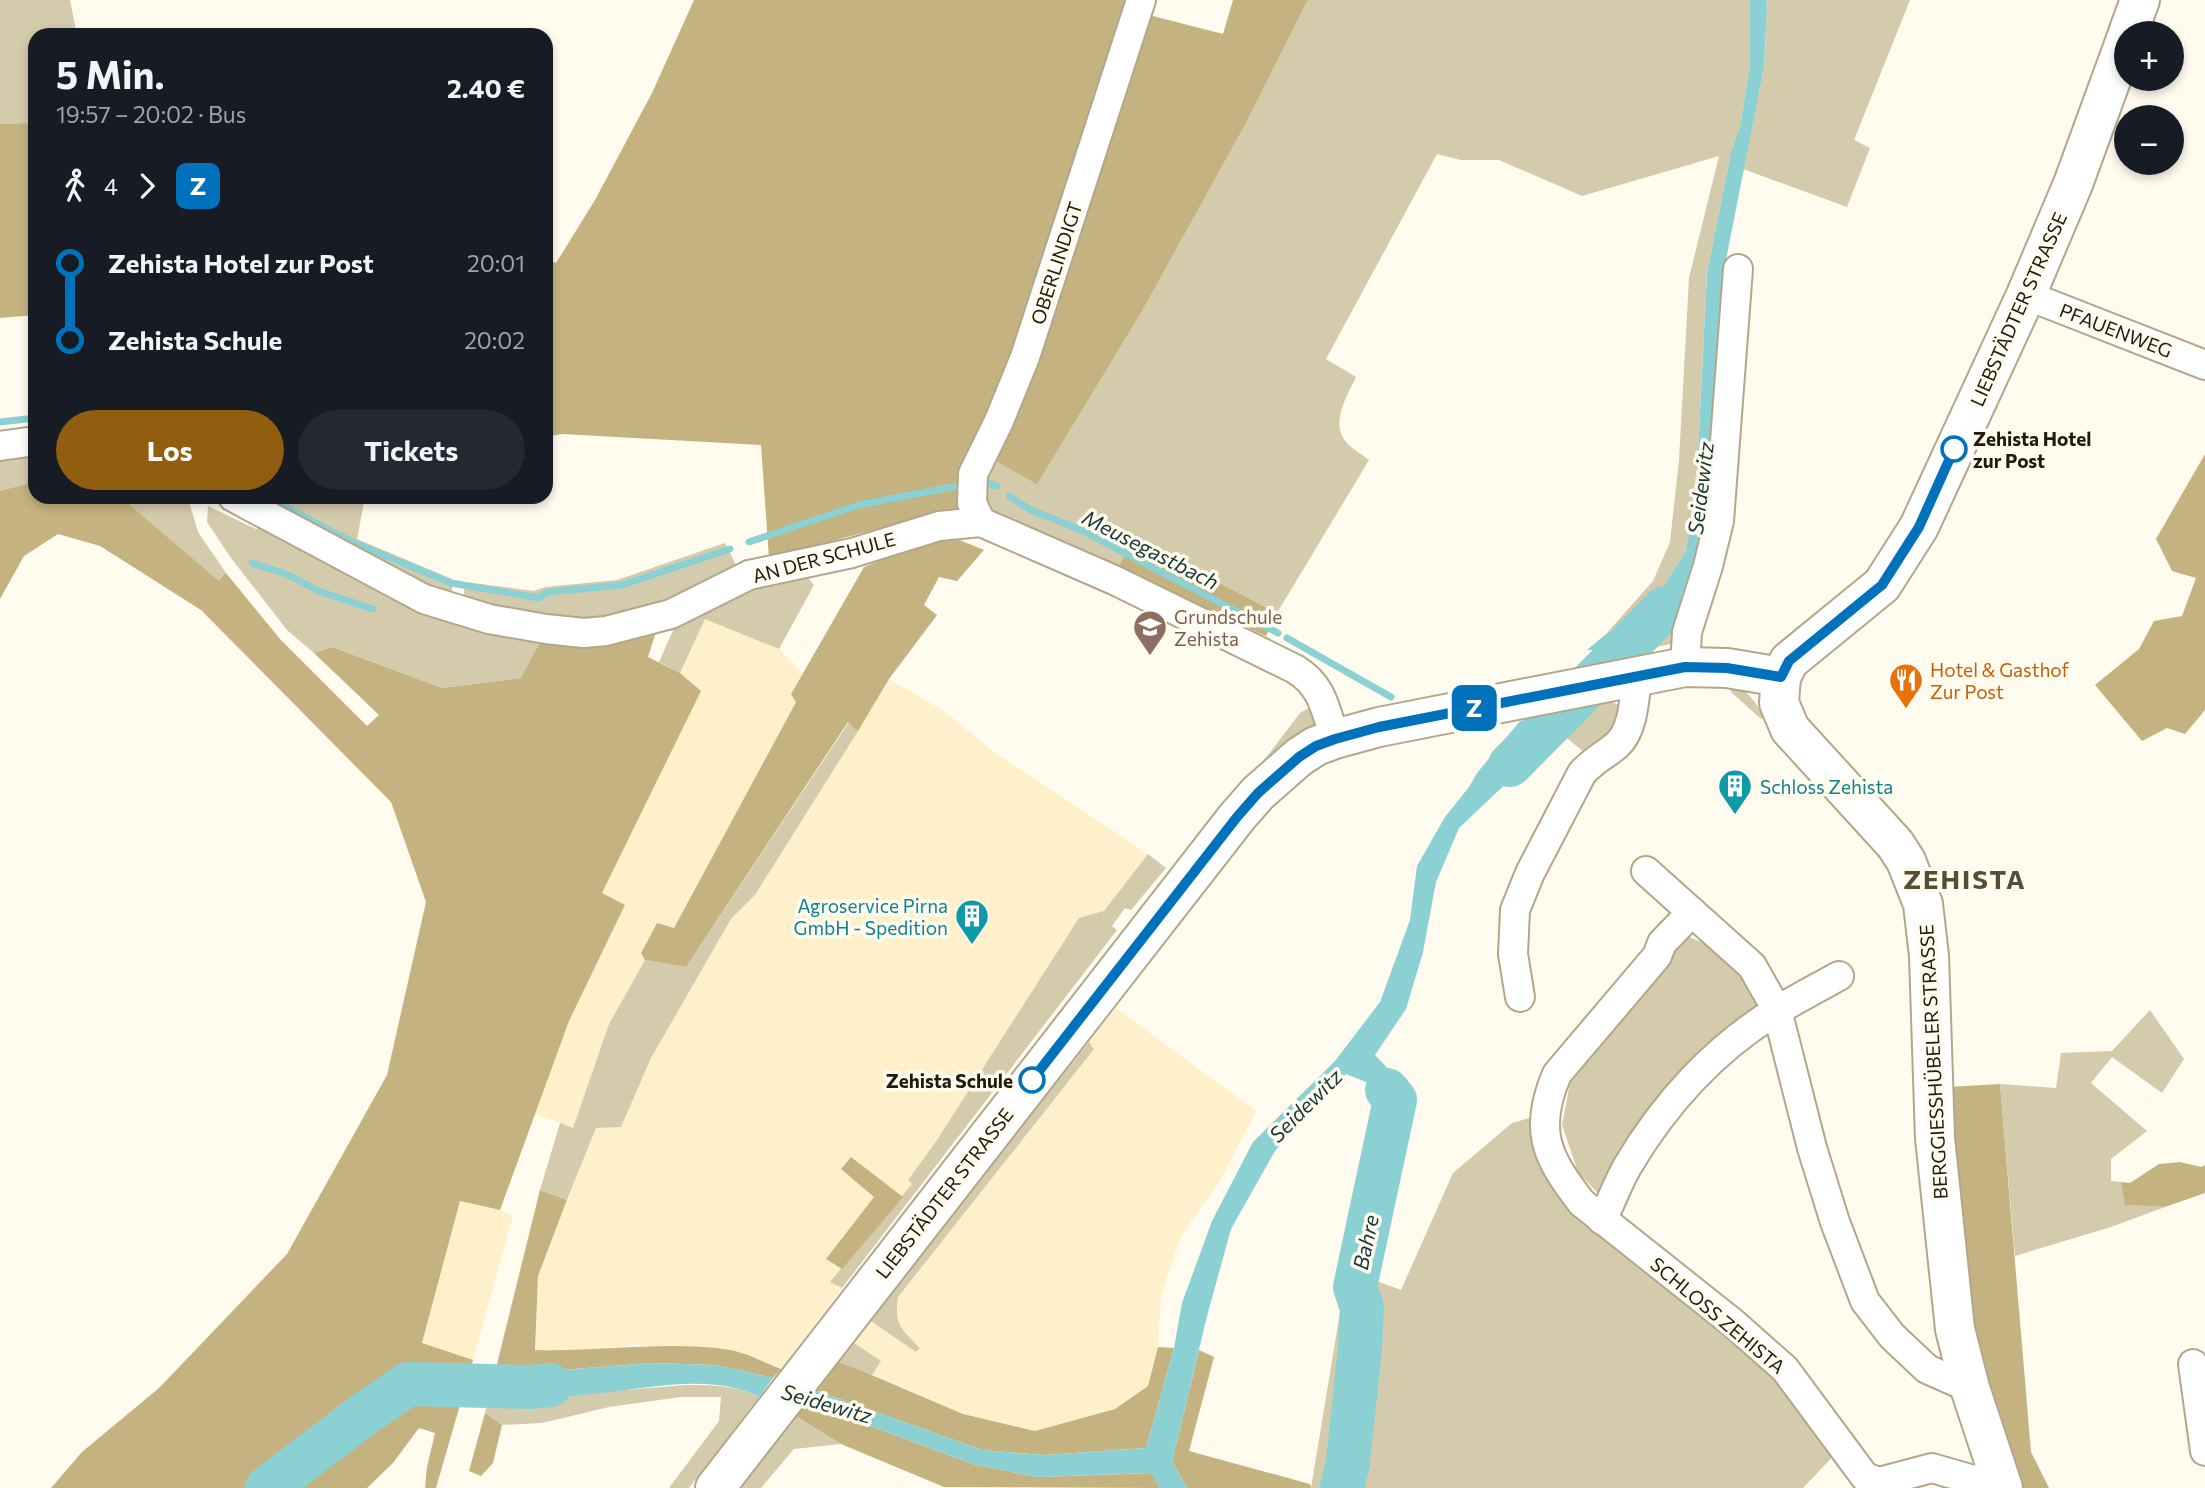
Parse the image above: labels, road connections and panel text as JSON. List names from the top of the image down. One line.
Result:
{"streets":{"main road":["LIEBSTÄDTER STRASSE","BERGGIESSHÜBELER STRASSE"],"street":["OBERLINDIGT","PFAUENWEG","AN DER SCHULE","SCHLOSS ZEHISTA"]},"crossings":[["OBERLINDIGT","AN DER SCHULE"],["LIEBSTÄDTER STRASSE","PFAUENWEG"],["LIEBSTÄDTER STRASSE","AN DER SCHULE"],["LIEBSTÄDTER STRASSE","BERGGIESSHÜBELER STRASSE"],["BERGGIESSHÜBELER STRASSE","SCHLOSS ZEHISTA"]],"districts":["ZEHISTA"],"water":["Seidewitz","Meusegastbach","Bahre"],"places":{"other":["Zehista Hotel zur Post","Zehista Schule"],"school or university":["Grundschule Zehista"],"restaurant":["Hotel & Gasthof Zur Post"],"building":["Schloss Zehista","Agroservice Pirna GmbH - Spedition"]},"lines":["bus line Z"],"page":{"on_map":"Z","map_buttons":["+","−"],"heading":["5 Min.","19:57 – 20:02 · Bus","2.40 €"],"legs":["4","Z"],"list":[{"name":"Zehista Hotel zur Post","value":"20:01"},{"name":"Zehista Schule","value":"20:02"}],"buttons":["Los","Tickets"]}}
